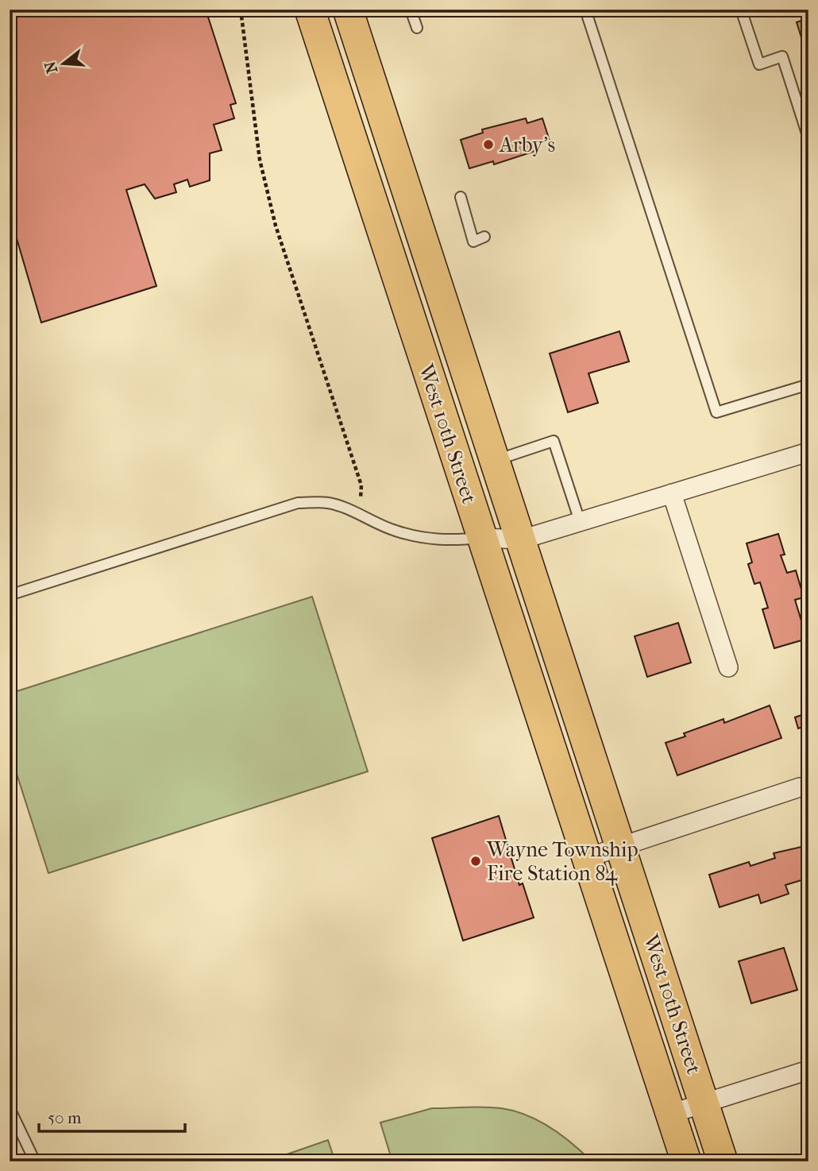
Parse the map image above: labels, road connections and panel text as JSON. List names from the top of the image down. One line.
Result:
{"streets":{"main road":["West 10th Street"]},"places":["Arby's","Wayne Township Fire Station 84"],"scale_bar":"50 m","north":"left"}
